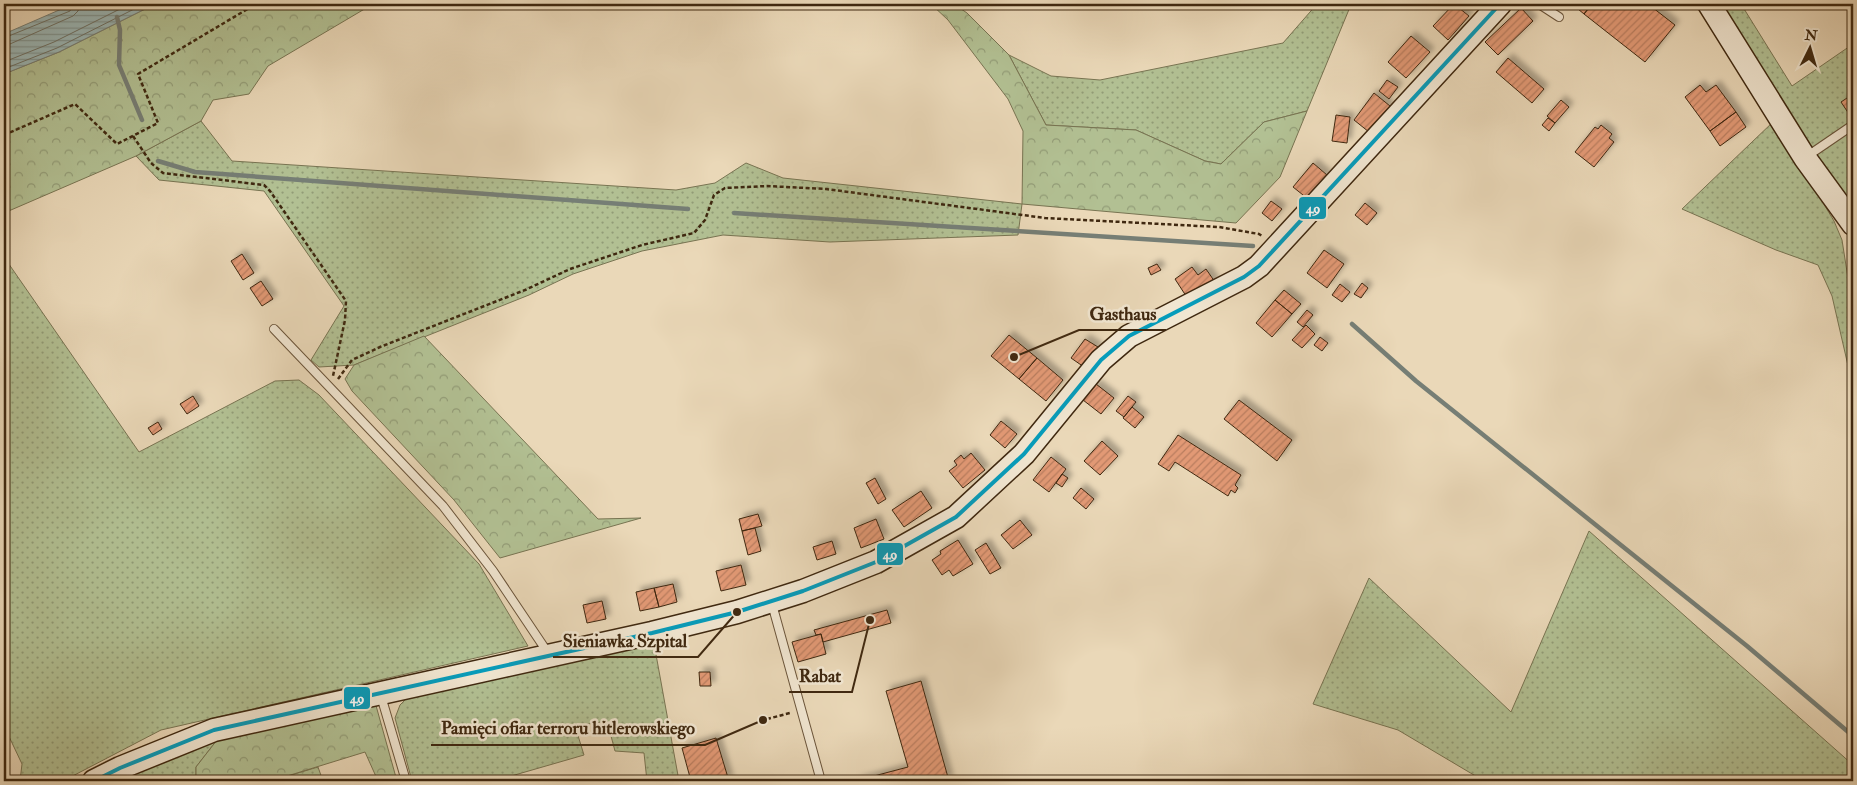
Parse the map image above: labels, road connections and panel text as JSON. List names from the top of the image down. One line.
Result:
{"places":["Gasthaus","Sieniawka Szpital","Rabat","Pamięci ofiar terroru hitlerowskiego"],"lines":["transit line 49"],"north":"top"}
